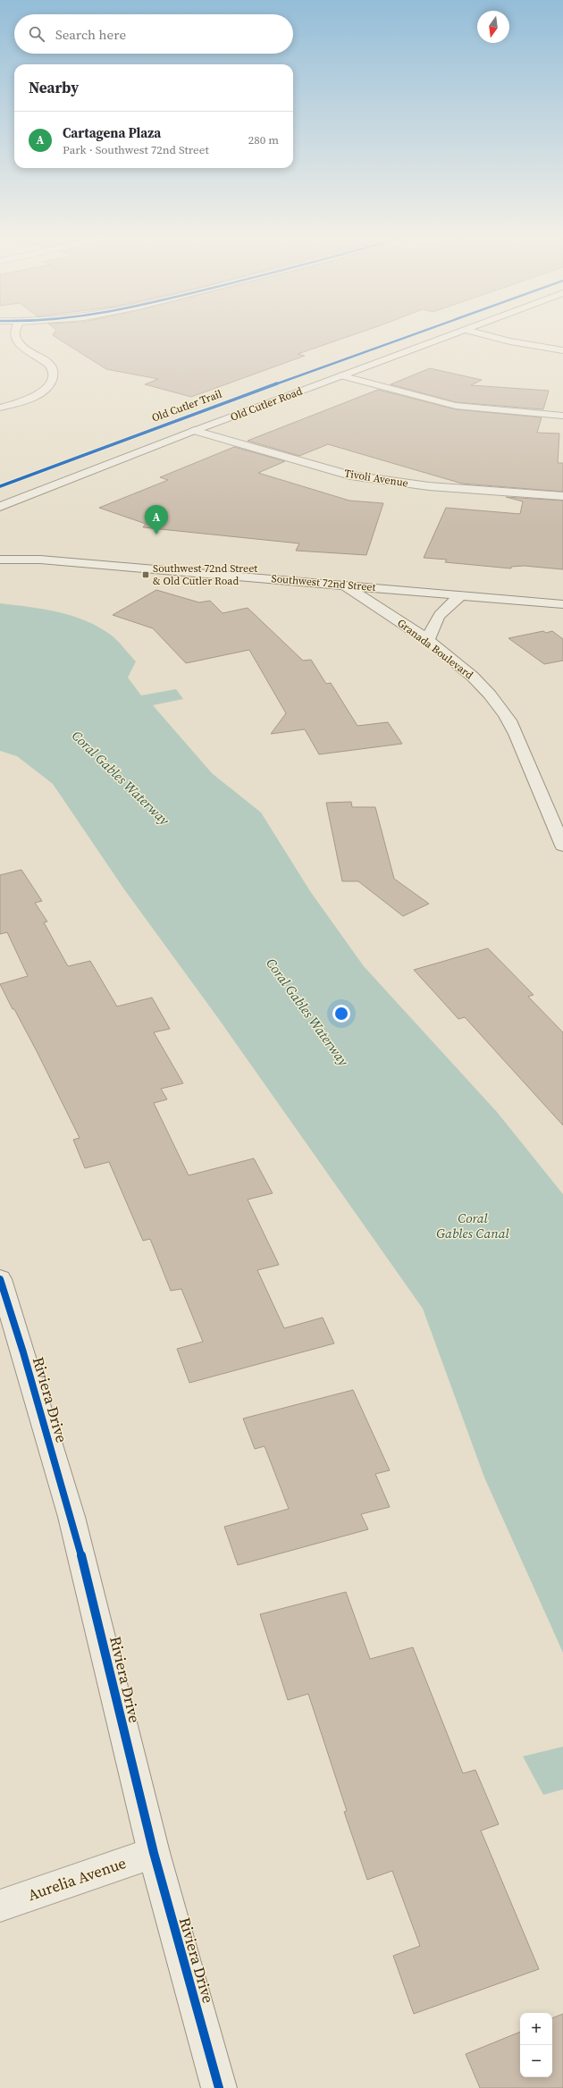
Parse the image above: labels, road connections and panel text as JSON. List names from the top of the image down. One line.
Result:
{"streets":{"street":["Old Cutler Road","Tivoli Avenue","Southwest 72nd Street","Granada Boulevard","Riviera Drive","Aurelia Avenue"],"cycle path":["Old Cutler Trail"]},"crossings":[["Old Cutler Road","Tivoli Avenue"],["Southwest 72nd Street","Granada Boulevard"],["Riviera Drive","Aurelia Avenue"]],"water":["Coral Gables Waterway","Coral Gables Canal"],"places":{"transit":["Southwest 72nd Street & Old Cutler Road"]},"north":"bottom","page":{"search":"Search here","heading":"Nearby","list":[{"mark":"A","name":"Cartagena Plaza","note":"Park · Southwest 72nd Street","value":"280 m"}],"pins":"A","map_buttons":["+","−"]}}
